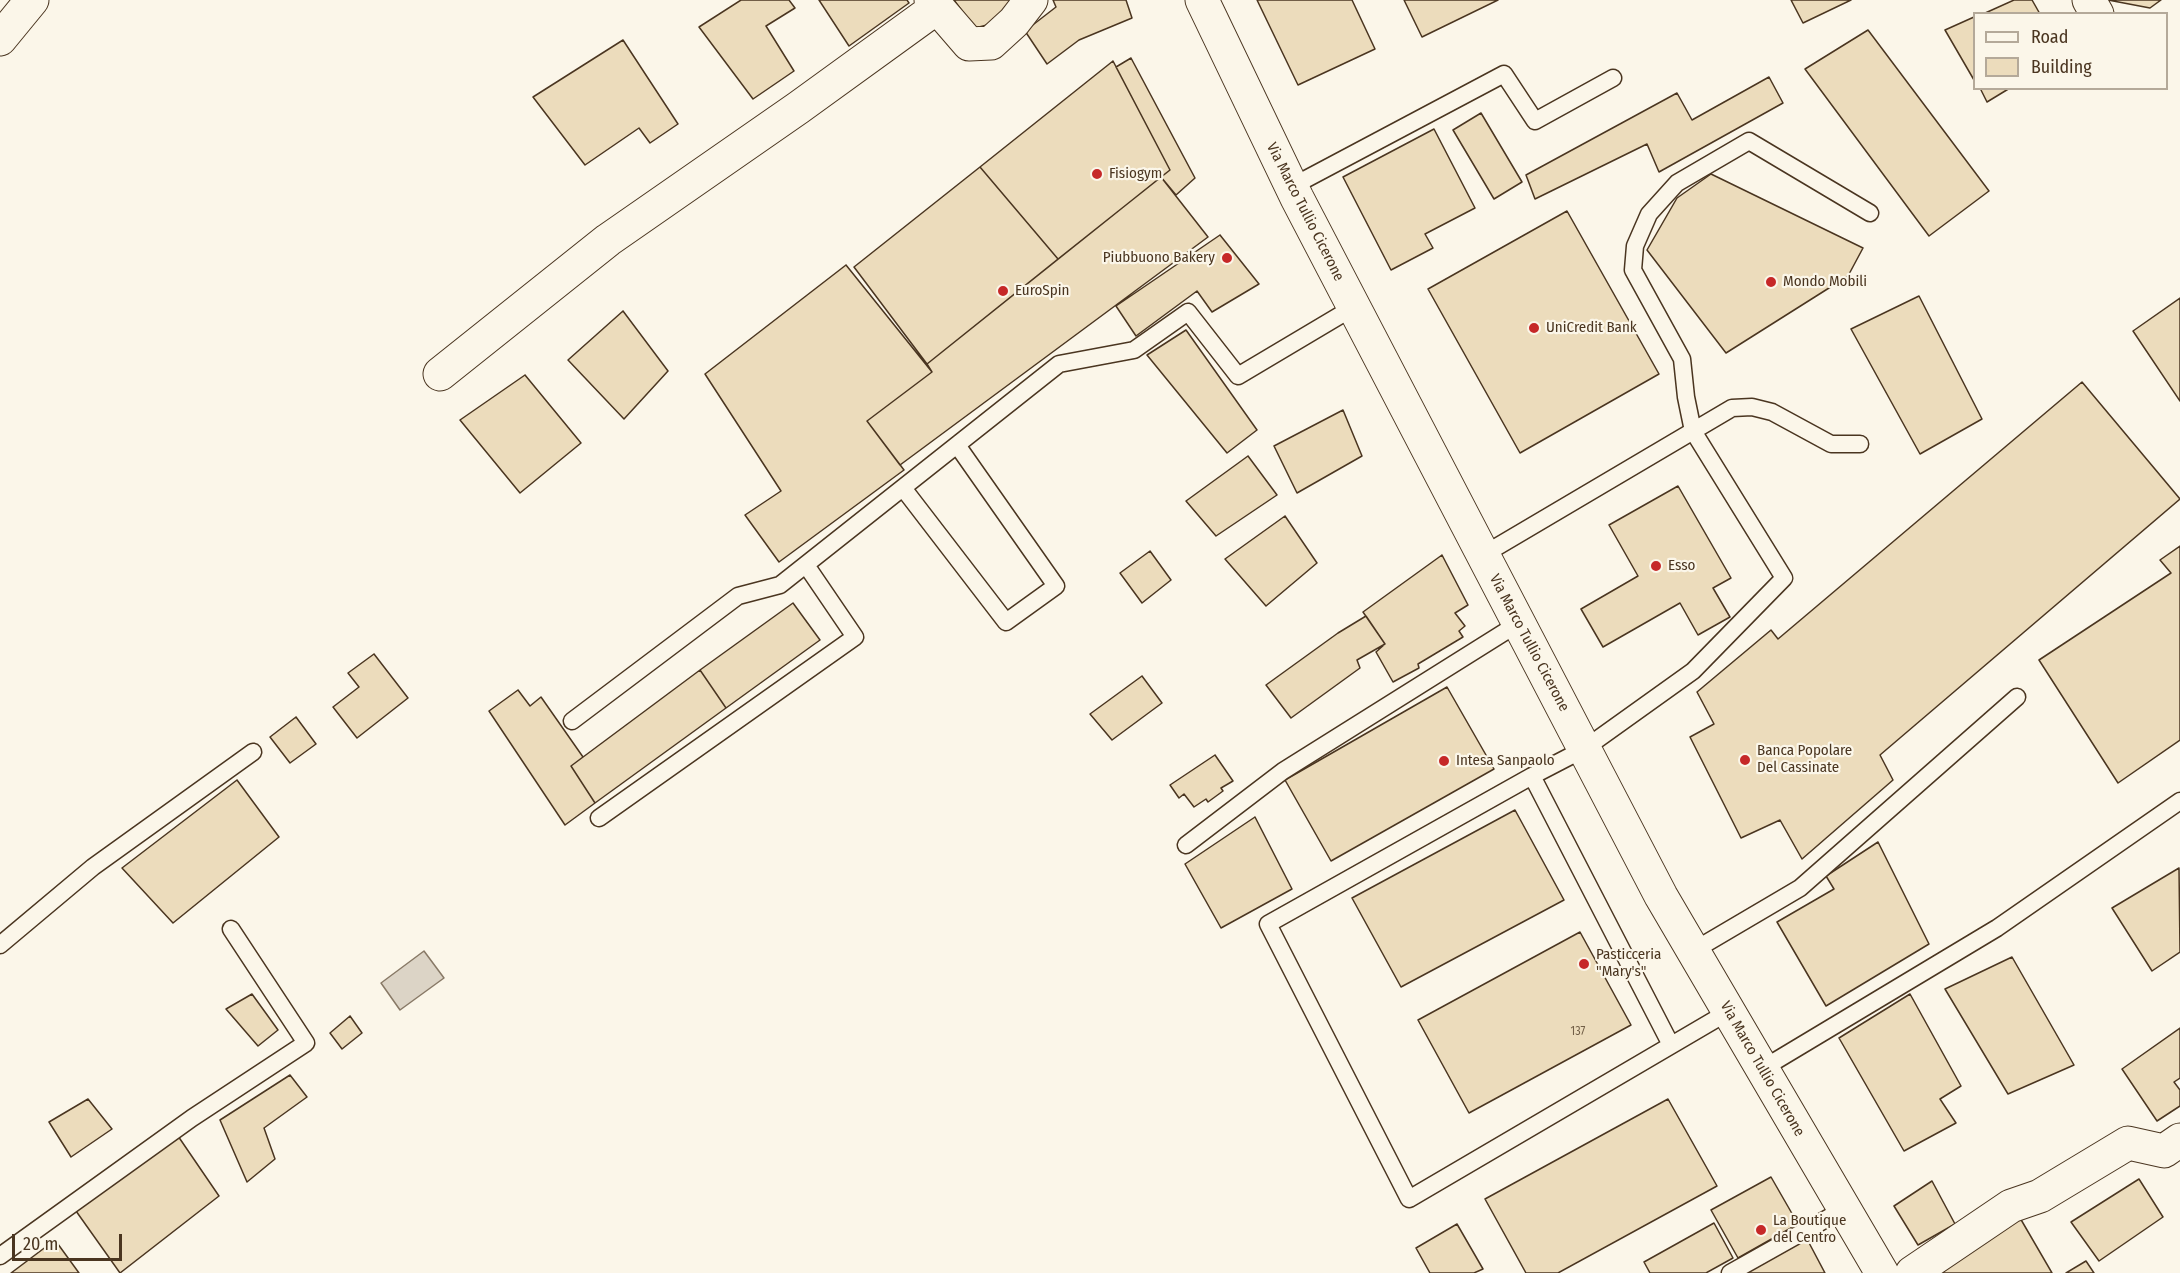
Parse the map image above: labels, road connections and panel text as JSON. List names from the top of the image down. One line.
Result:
{"streets":{"main road":["Via Marco Tullio Cicerone"]},"places":["Fisiogym","Piubbuono Bakery","Mondo Mobili","EuroSpin","UniCredit Bank","Esso","Banca Popolare Del Cassinate","Intesa Sanpaolo","Pasticceria \"Mary's\"","La Boutique del Centro"],"house_numbers":["137"],"legend":["Road","Building"],"scale_bar":"20 m"}
